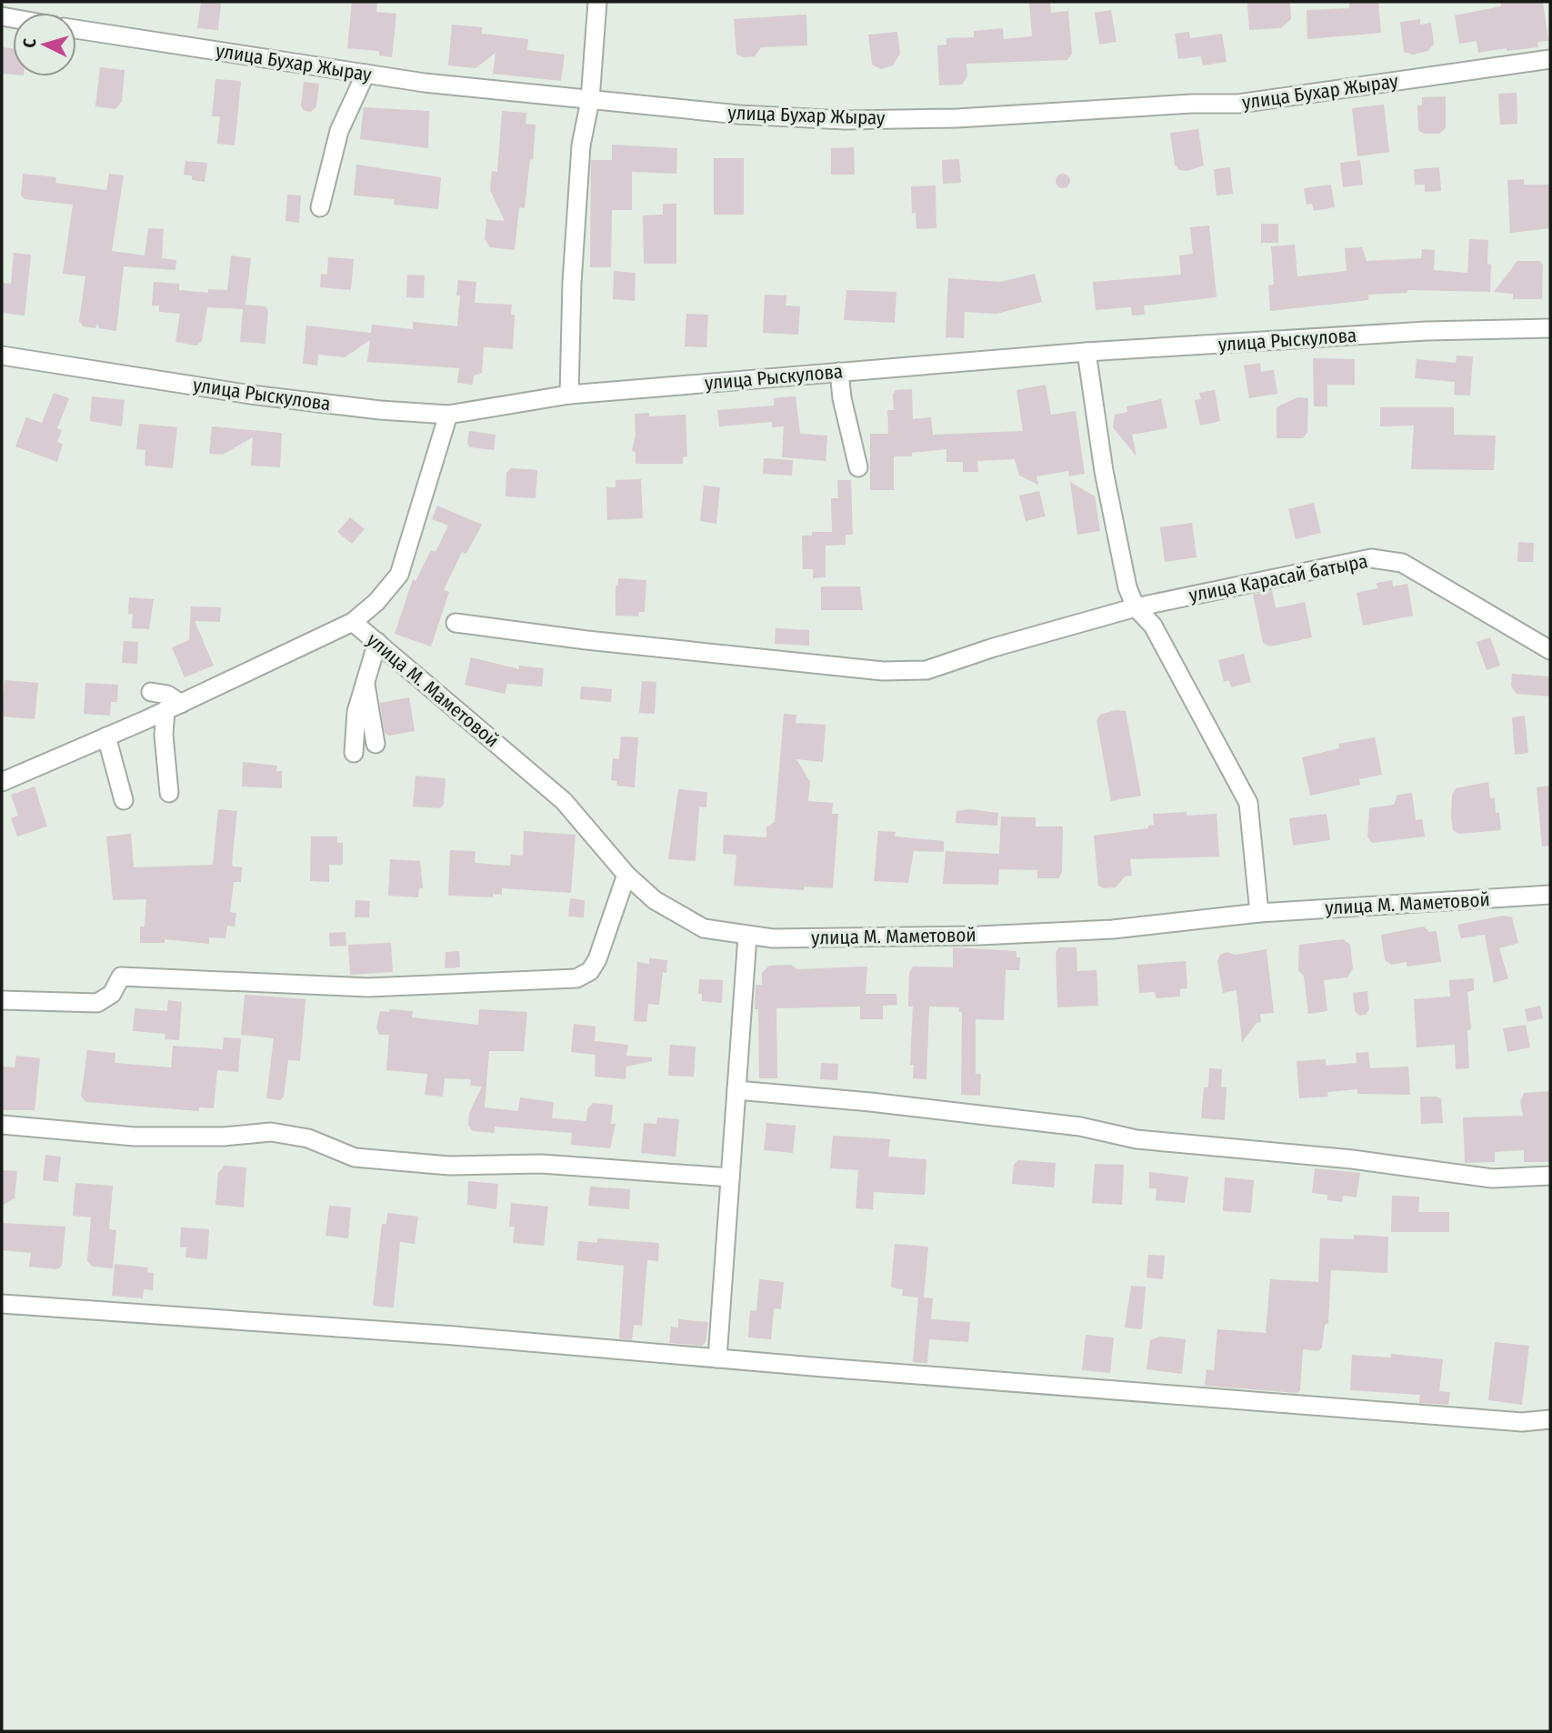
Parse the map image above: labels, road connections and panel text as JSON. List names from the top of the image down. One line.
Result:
{"streets":{"street":["улица Бухар Жырау","улица Рыскулова","улица Карасай батыра","улица М. Маметовой"]},"crossings":[["улица Рыскулова","улица М. Маметовой"]],"north":"left"}
